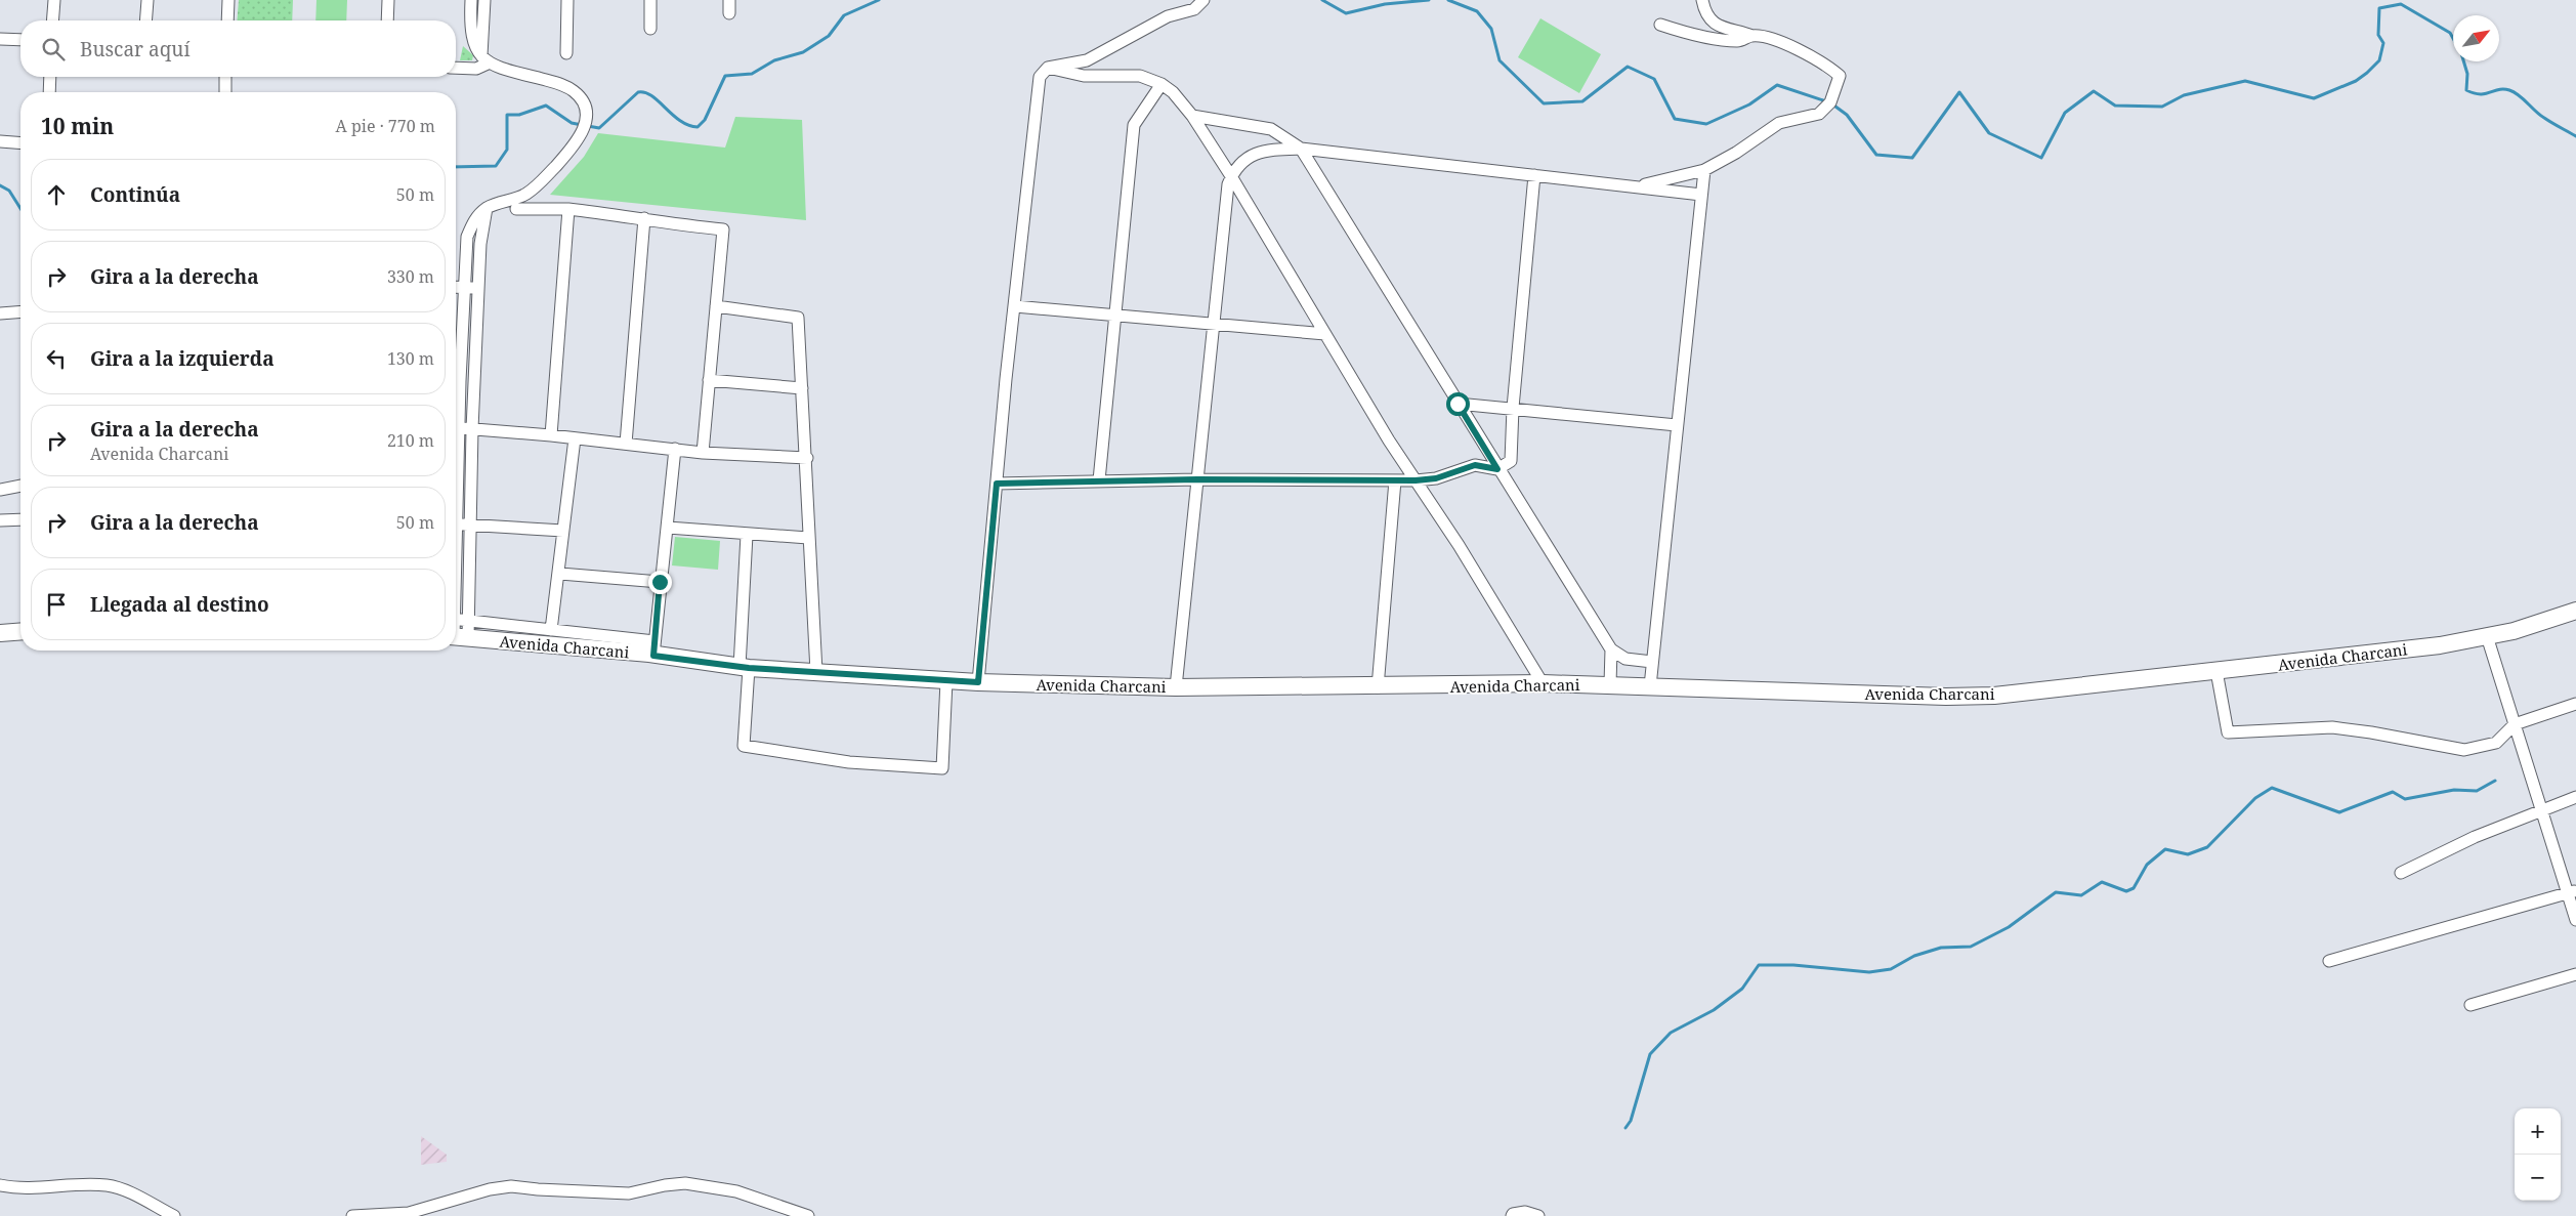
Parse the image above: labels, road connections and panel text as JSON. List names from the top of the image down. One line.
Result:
{"streets":{"main road":["Avenida Charcani"]},"north":"top right","page":{"search":"Buscar aquí","heading":["10 min","A pie · 770 m"],"list":[["Continúa","50 m"],["Gira a la derecha","330 m"],["Gira a la izquierda","130 m"],["Gira a la derecha","Avenida Charcani","210 m"],["Gira a la derecha","50 m"],"Llegada al destino"],"map_buttons":["+","−"]}}
